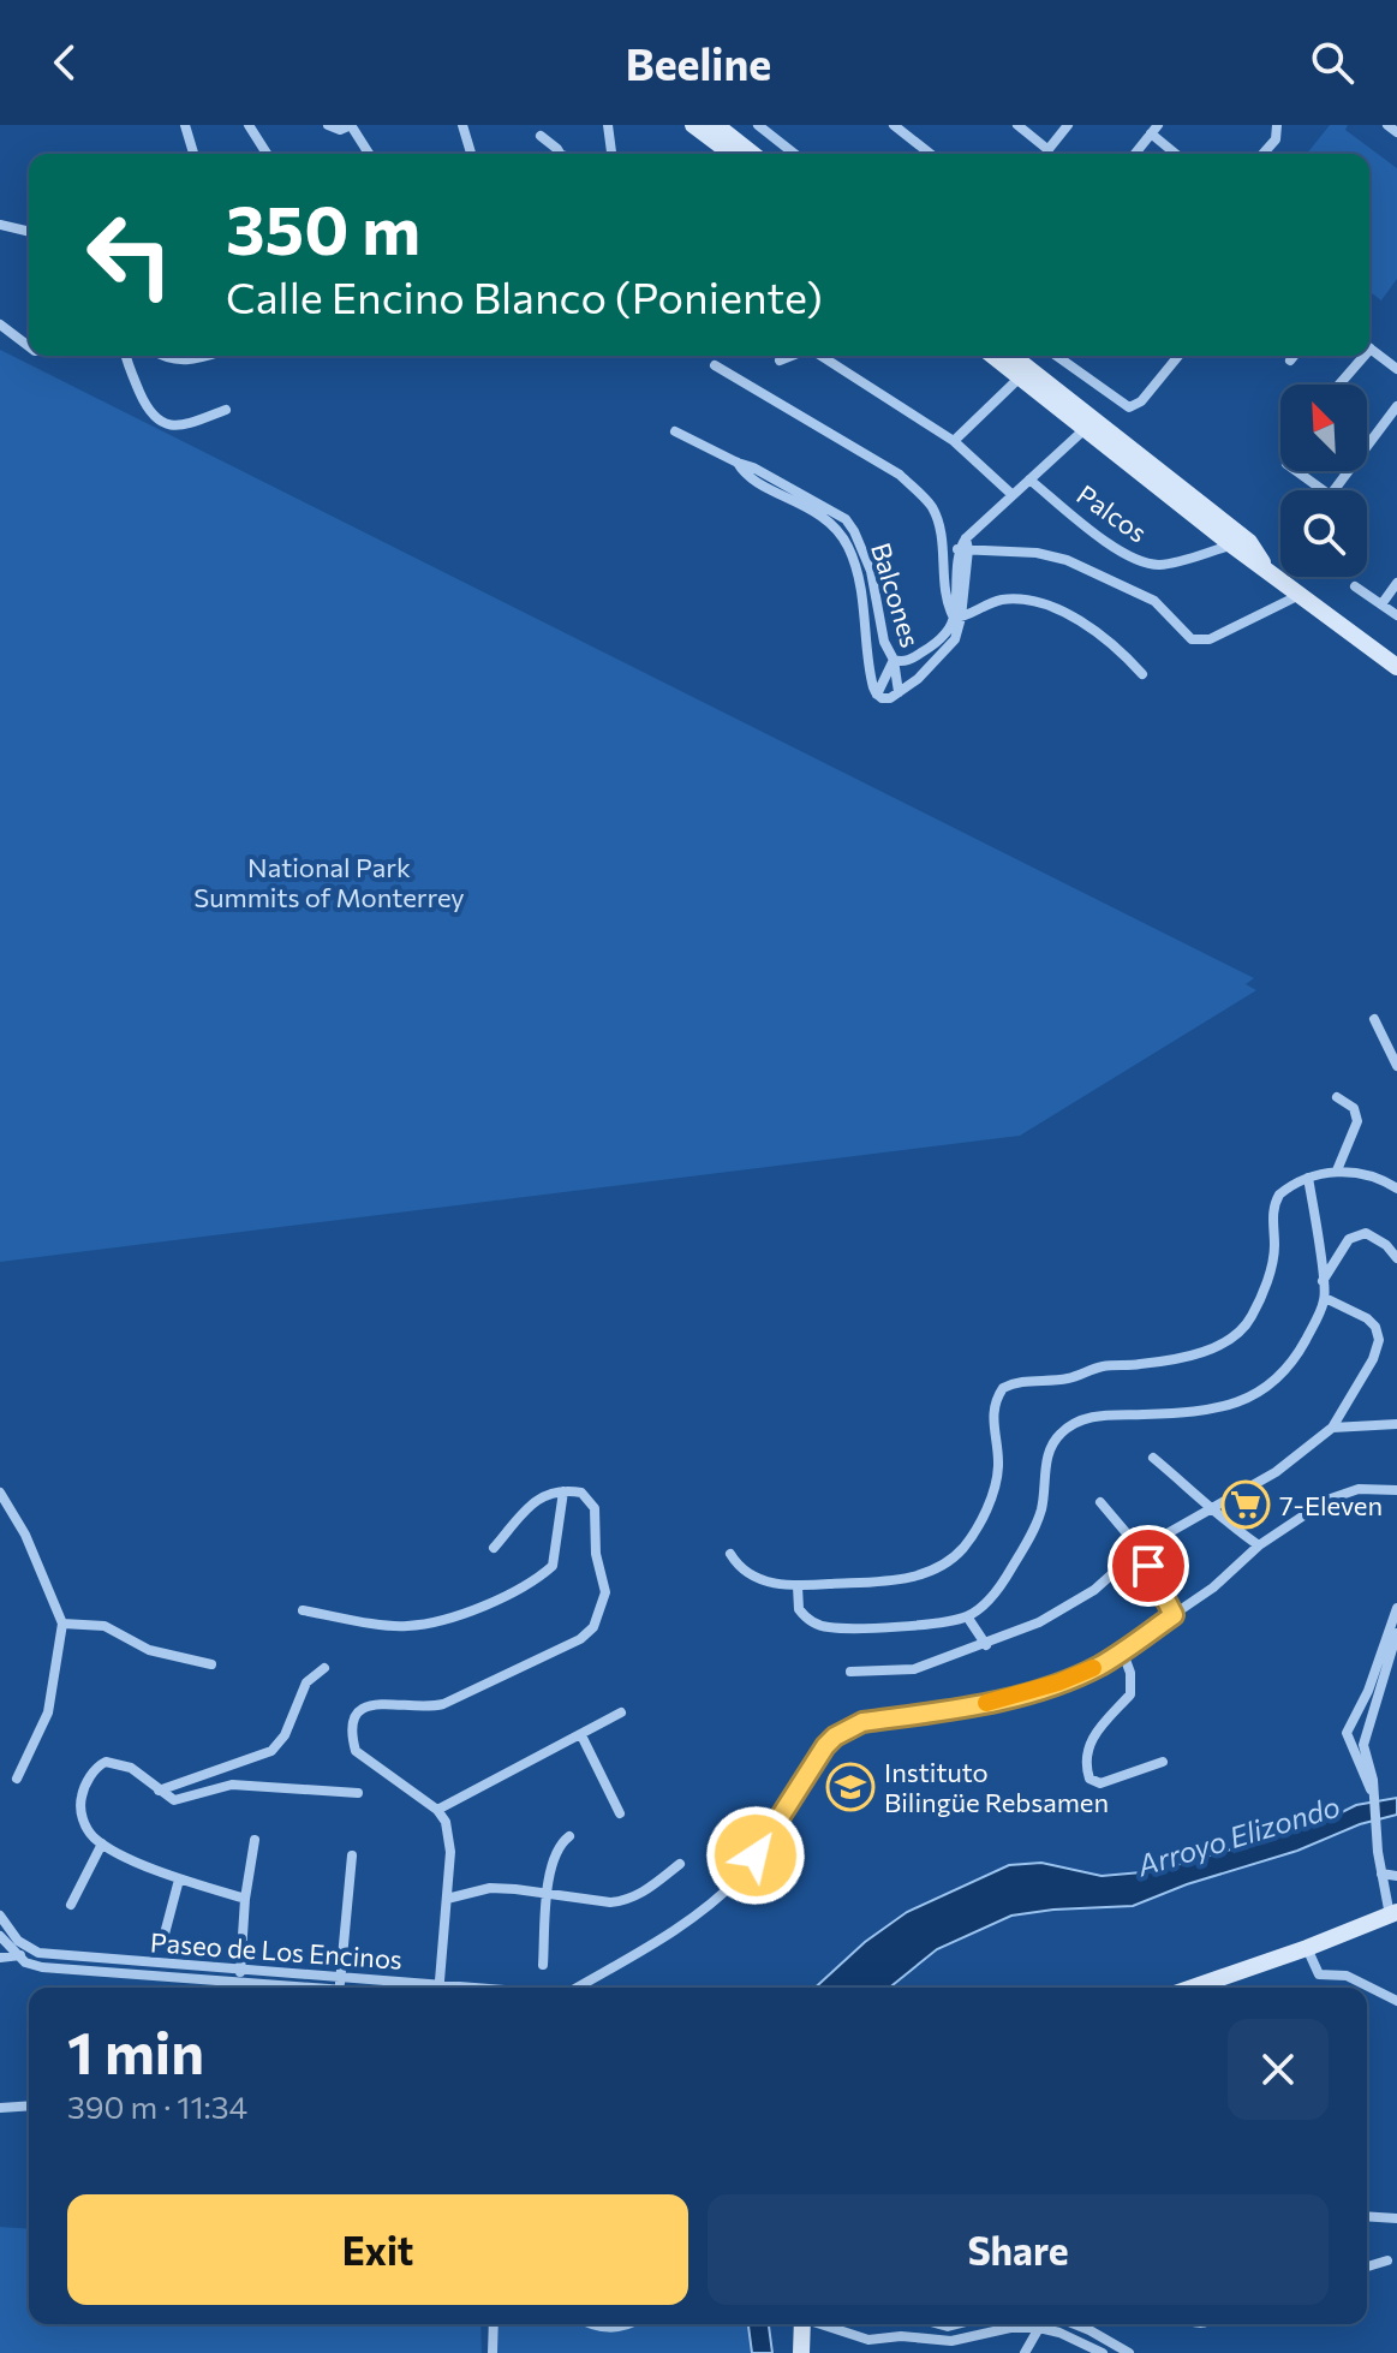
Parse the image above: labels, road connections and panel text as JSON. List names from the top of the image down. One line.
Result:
{"streets":{"street":["Palcos","Balcones","Paseo de Los Encinos"]},"water":["Arroyo Elizondo"],"parks":["National Park Summits of Monterrey"],"places":{"supermarket":["7-Eleven"],"school or university":["Instituto Bilingüe Rebsamen"]},"north":"top left","page":{"header":"Beeline","turn":["350 m","Calle Encino Blanco (Poniente)"],"heading":["1 min","390 m · 11:34"],"buttons":["Exit","Share"]}}
